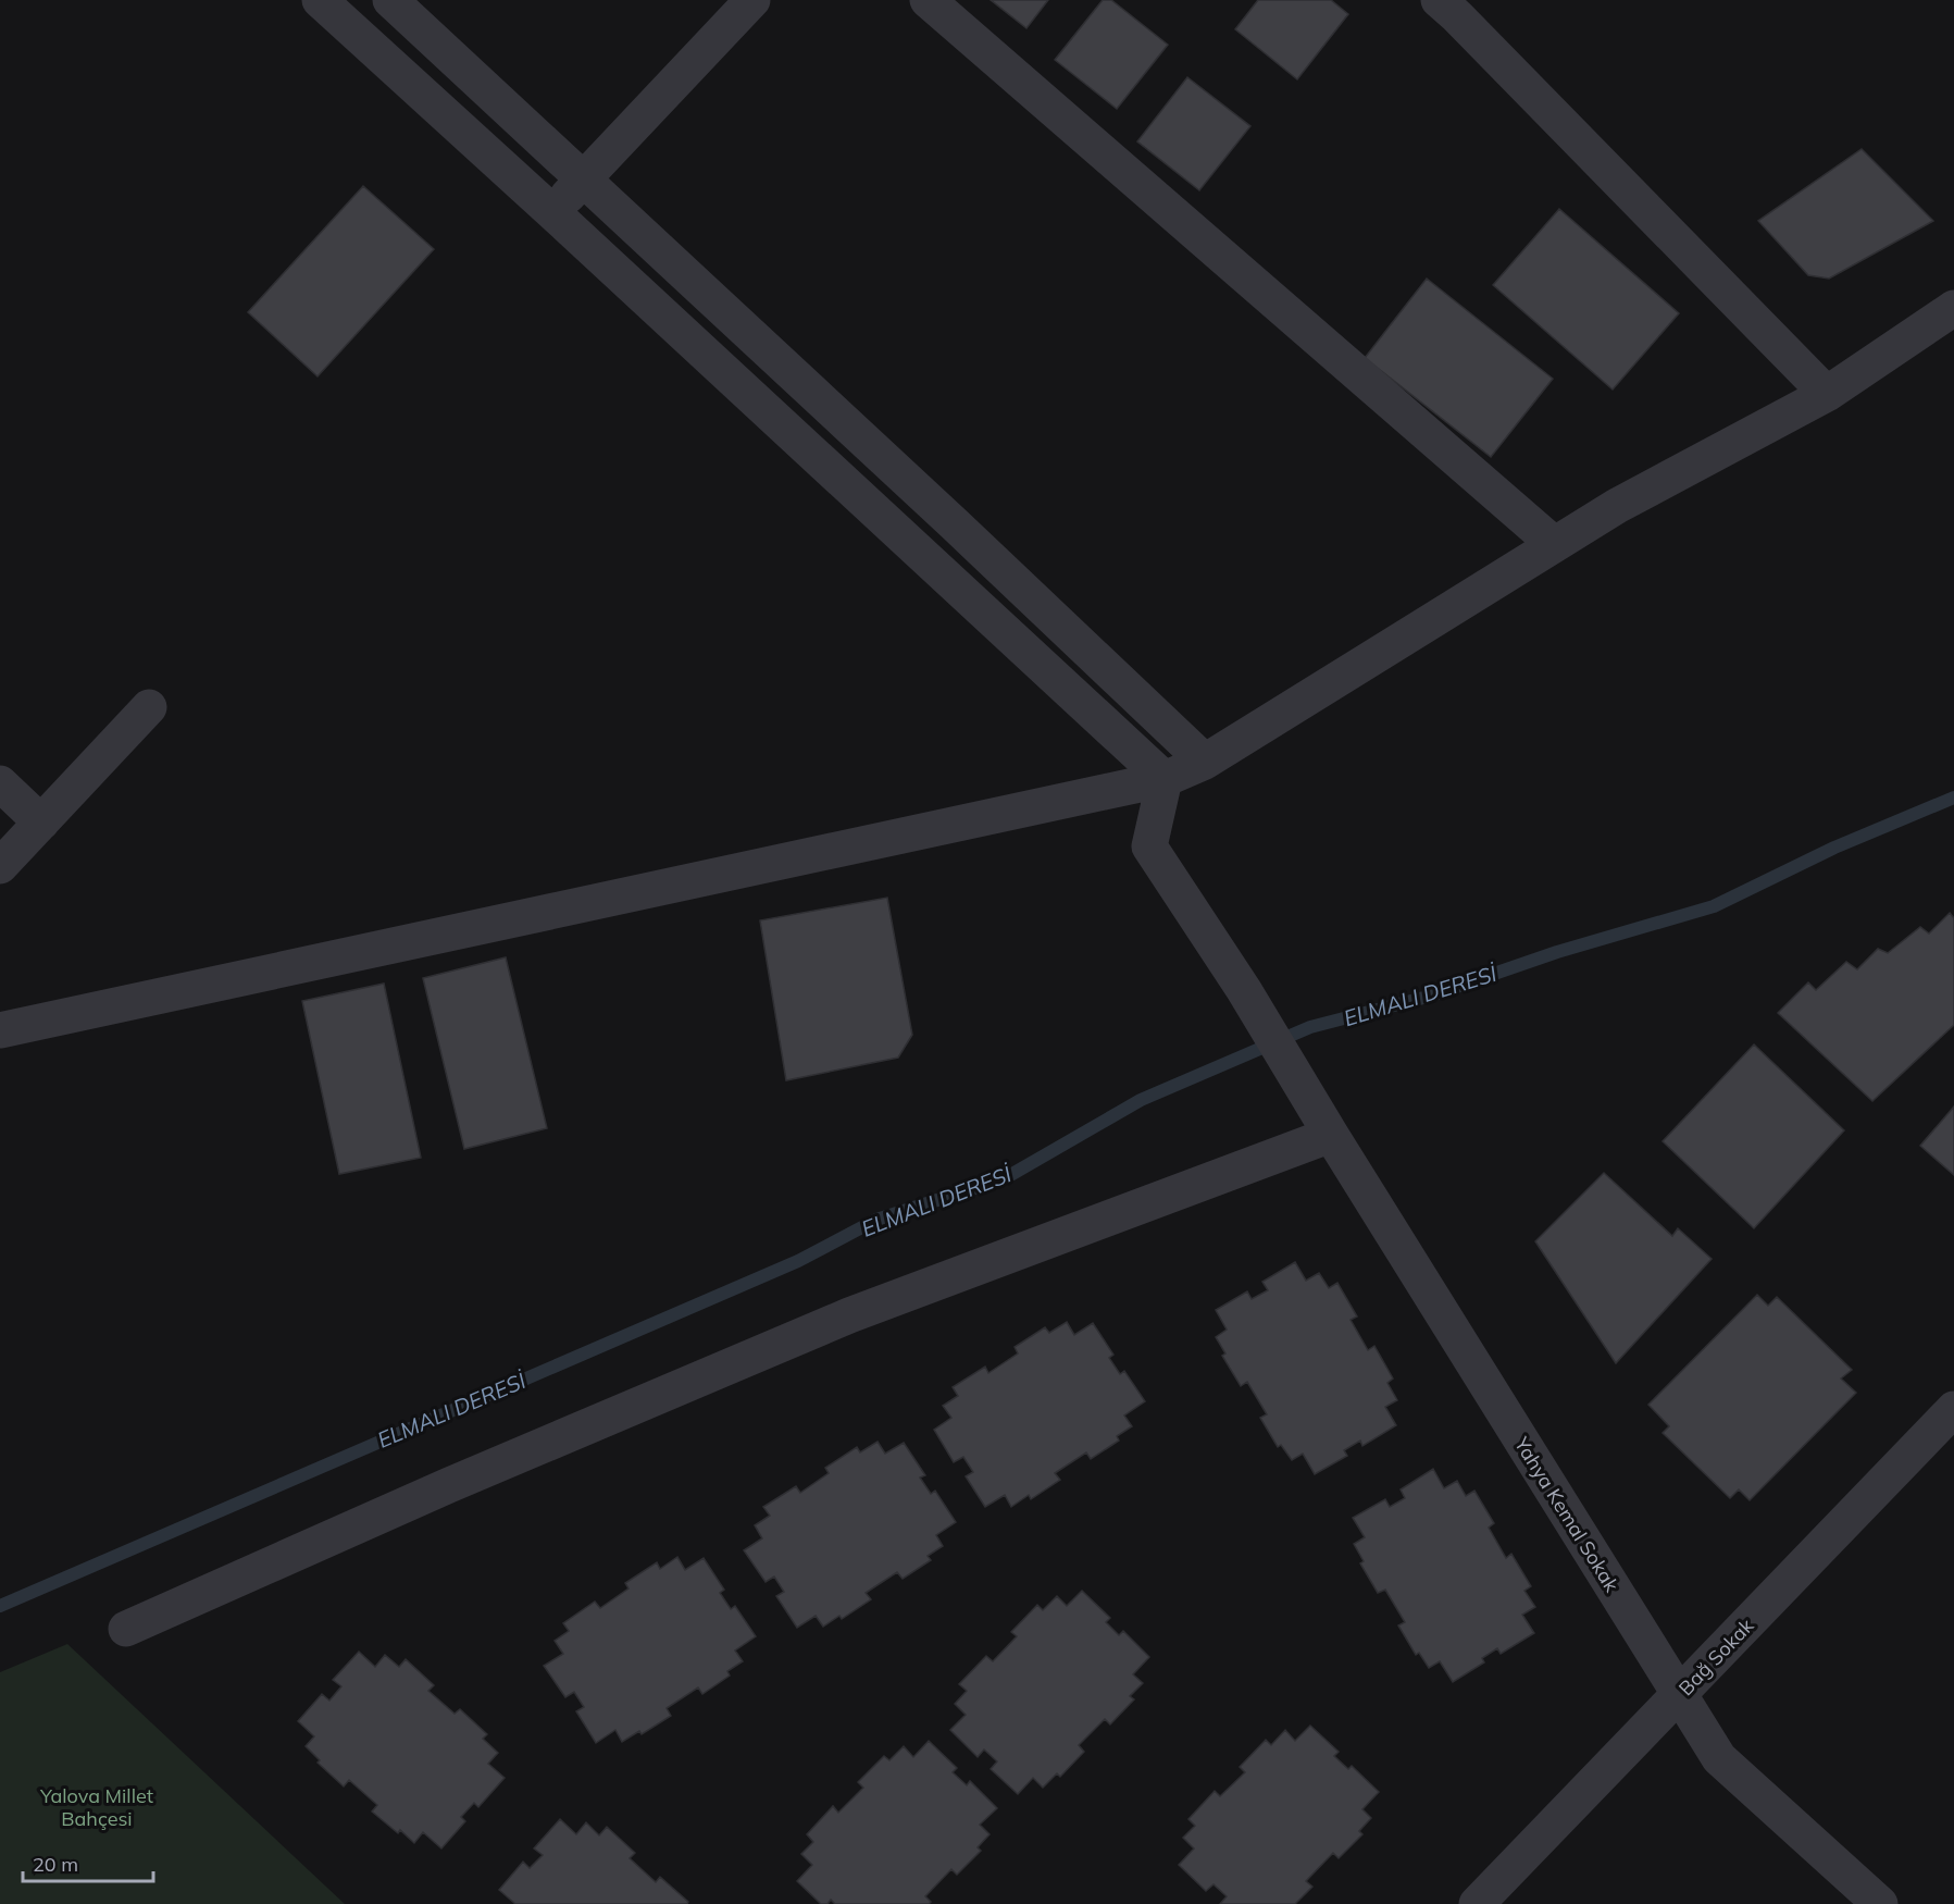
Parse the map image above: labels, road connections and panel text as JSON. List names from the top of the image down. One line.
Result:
{"streets":{"street":["Yahya Kemal Sokak","Bağ Sokak"]},"crossings":[["Yahya Kemal Sokak","Bağ Sokak"]],"water":["ELMALI DERESİ"],"parks":["Yalova Millet Bahçesi"],"scale_bar":"20 m"}
